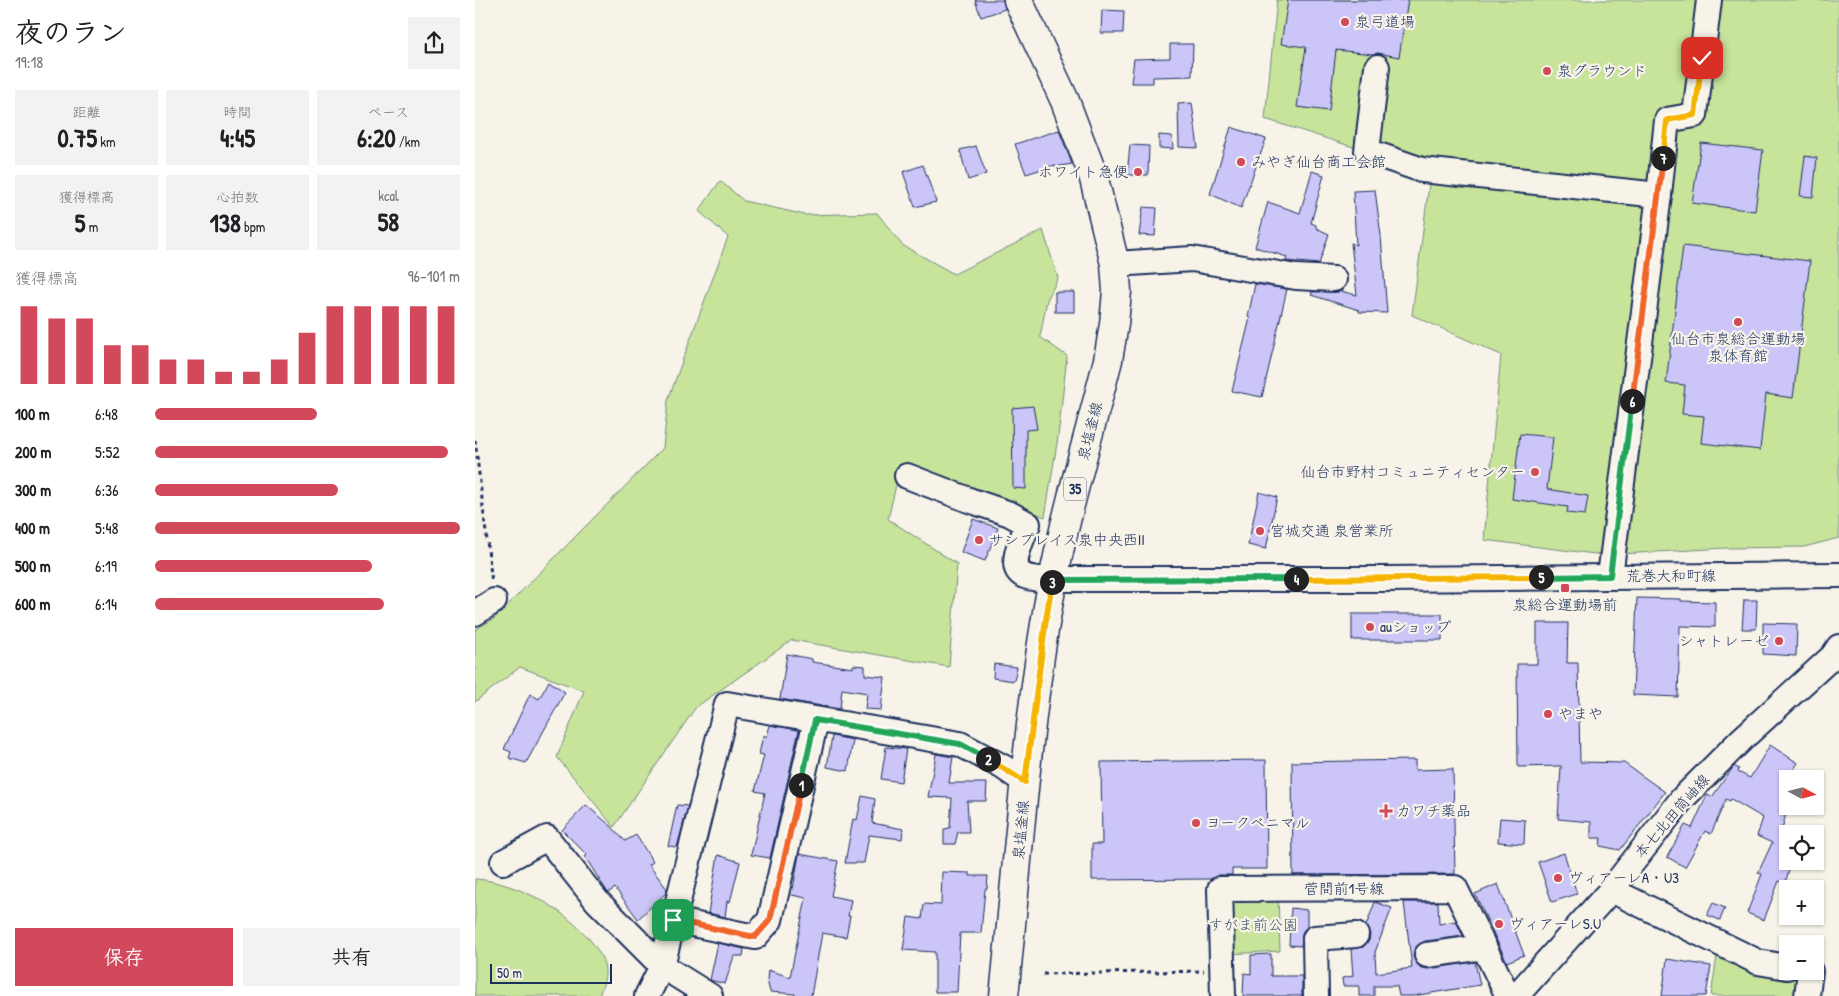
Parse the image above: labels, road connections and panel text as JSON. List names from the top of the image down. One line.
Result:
{"streets":{"main road":["泉塩釜線","35"],"street":["荒巻大和町線","本七北田筒岫線","菅間前1号線"]},"crossings":[["泉塩釜線","荒巻大和町線"]],"parks":["すがま前公園"],"places":{"other":["泉弓道場","泉グラウンド","みやぎ仙台商工会館","ホワイト急便","仙台市泉総合運動場 泉体育館","仙台市野村コミュニティセンター","宮城交通 泉営業所","サンプレイス泉中央西II","auショップ","シャトレーゼ","やまや","ヨークベニマル","ヴィアーレA・U3","ヴィアーレS.U"],"transit":["泉総合運動場前"],"health":["カワチ薬品"]},"scale_bar":"50 m","north":"right","page":{"heading":["夜のラン","19:18"],"stats":[["距離","0.75 km"],["時間","4:45"],["ペース","6:20 /km"],["獲得標高","5 m"],["心拍数","138 bpm"],["kcal","58"]],"pins":["7","6","5","4","3","2","1"],"chart":["獲得標高","96–101 m"],"list":[{"name":"100 m","note":"6:48"},{"name":"200 m","note":"5:52"},{"name":"300 m","note":"6:36"},{"name":"400 m","note":"5:48"},{"name":"500 m","note":"6:19"},{"name":"600 m","note":"6:14"}],"map_buttons":["+","−"],"buttons":["保存","共有"],"scale":"50 m"}}
